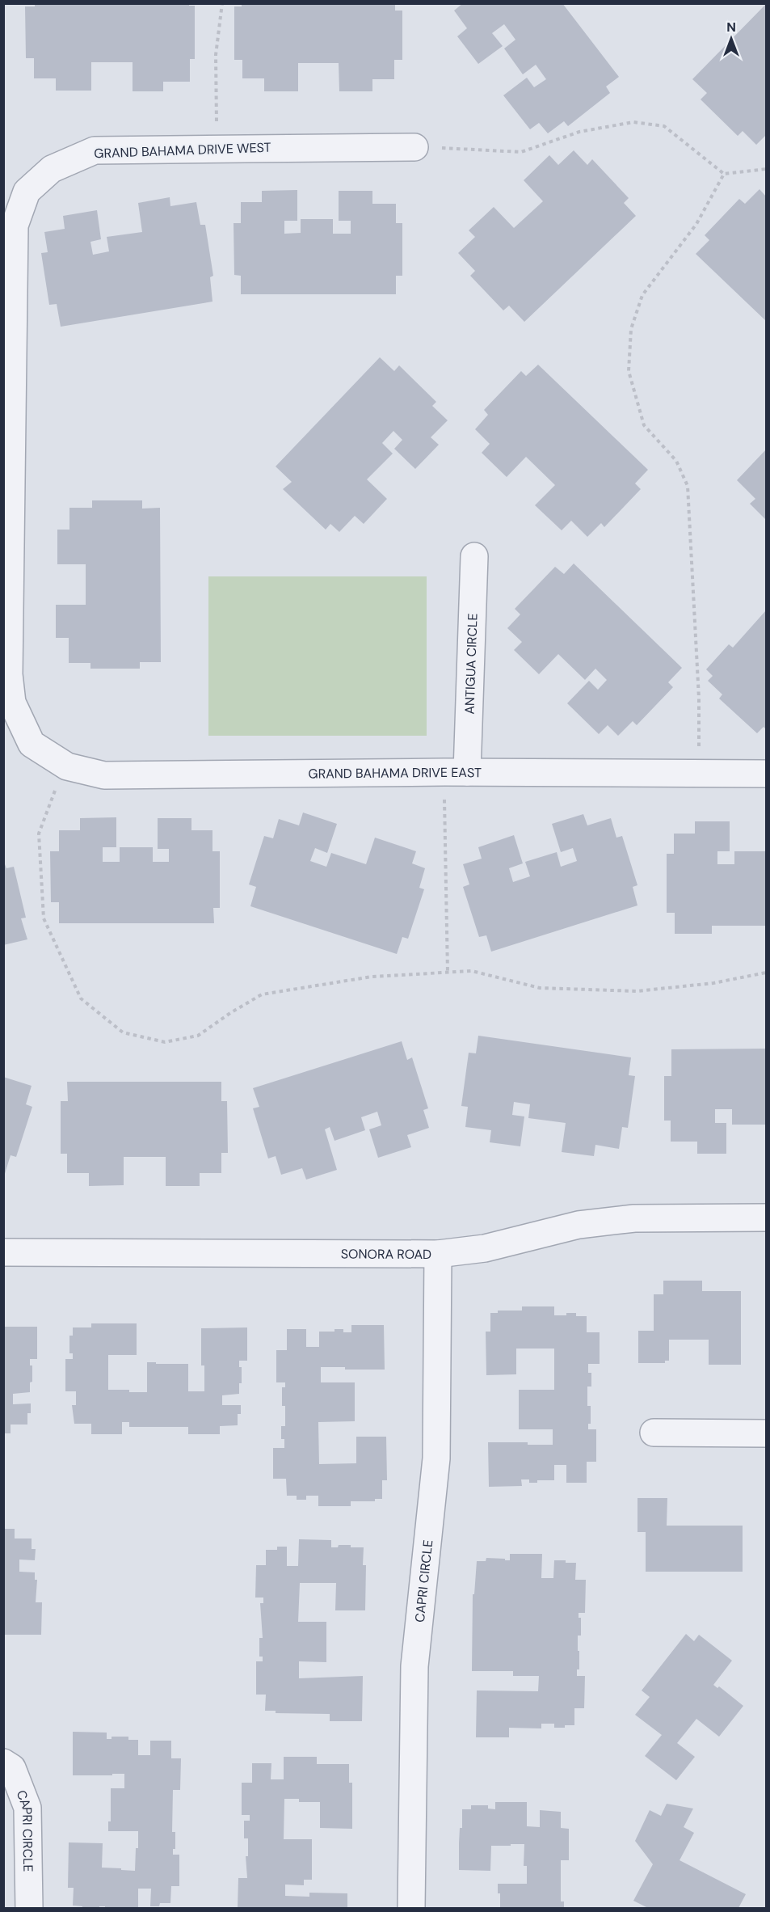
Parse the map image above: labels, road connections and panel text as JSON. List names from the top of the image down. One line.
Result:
{"streets":{"street":["GRAND BAHAMA DRIVE WEST","ANTIGUA CIRCLE","GRAND BAHAMA DRIVE EAST","SONORA ROAD","CAPRI CIRCLE"]},"crossings":[["GRAND BAHAMA DRIVE WEST","GRAND BAHAMA DRIVE EAST"],["ANTIGUA CIRCLE","GRAND BAHAMA DRIVE EAST"],["SONORA ROAD","CAPRI CIRCLE"]],"north":"top"}
